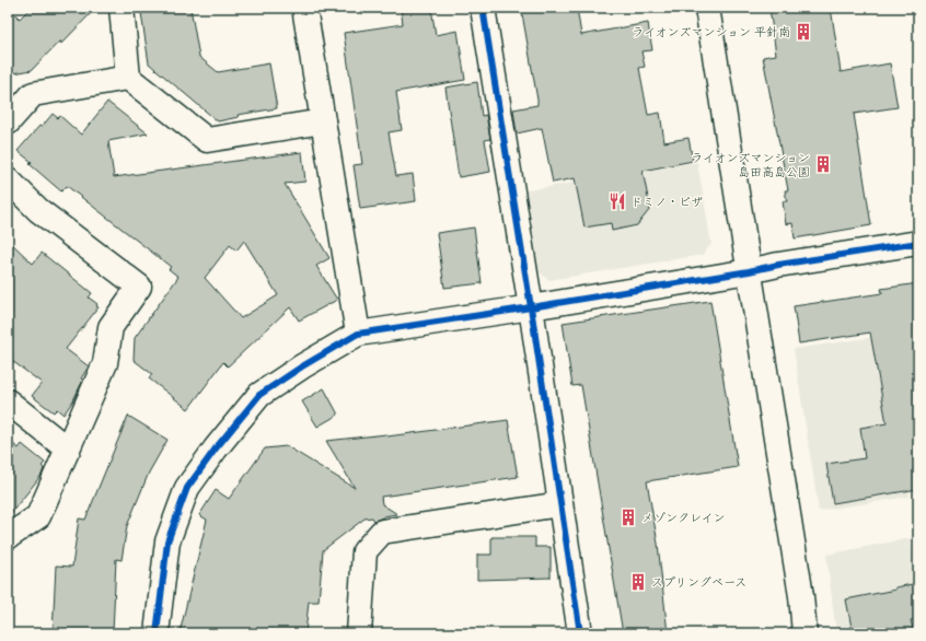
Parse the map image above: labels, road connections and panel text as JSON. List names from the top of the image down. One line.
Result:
{"places":{"building":["ライオンズマンション 平針南","ライオンズマンション 島田高島公園","メゾンクレイン","スプリングベース"],"restaurant":["ドミノ・ピザ"]}}
